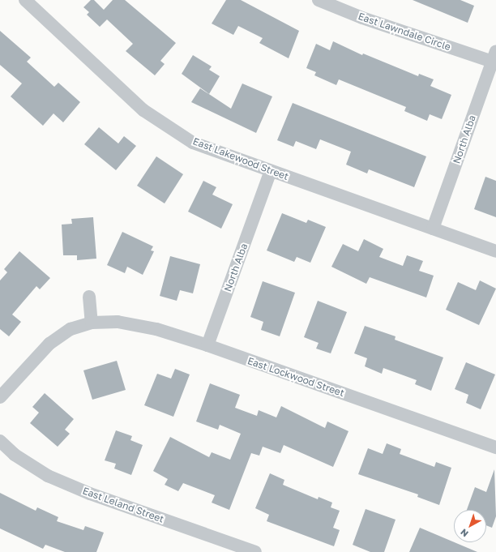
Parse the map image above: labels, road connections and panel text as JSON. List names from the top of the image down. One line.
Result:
{"streets":{"street":["East Lawndale Circle","North Alba","East Lakewood Street","East Lockwood Street","East Leland Street"]},"crossings":[["East Lawndale Circle","North Alba"],["North Alba","East Lakewood Street"],["North Alba","East Lockwood Street"]],"north":"bottom left"}
